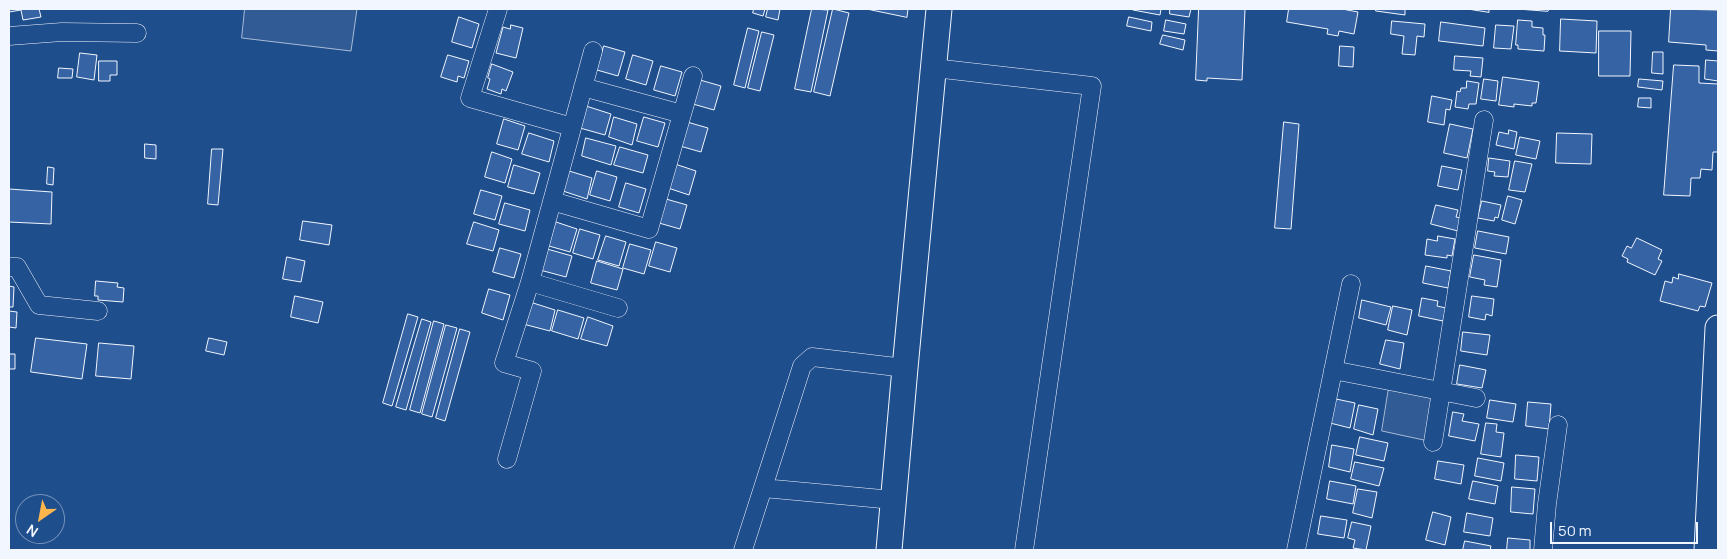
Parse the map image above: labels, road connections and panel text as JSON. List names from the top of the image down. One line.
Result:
{"scale_bar":"50 m","north":"bottom left"}
